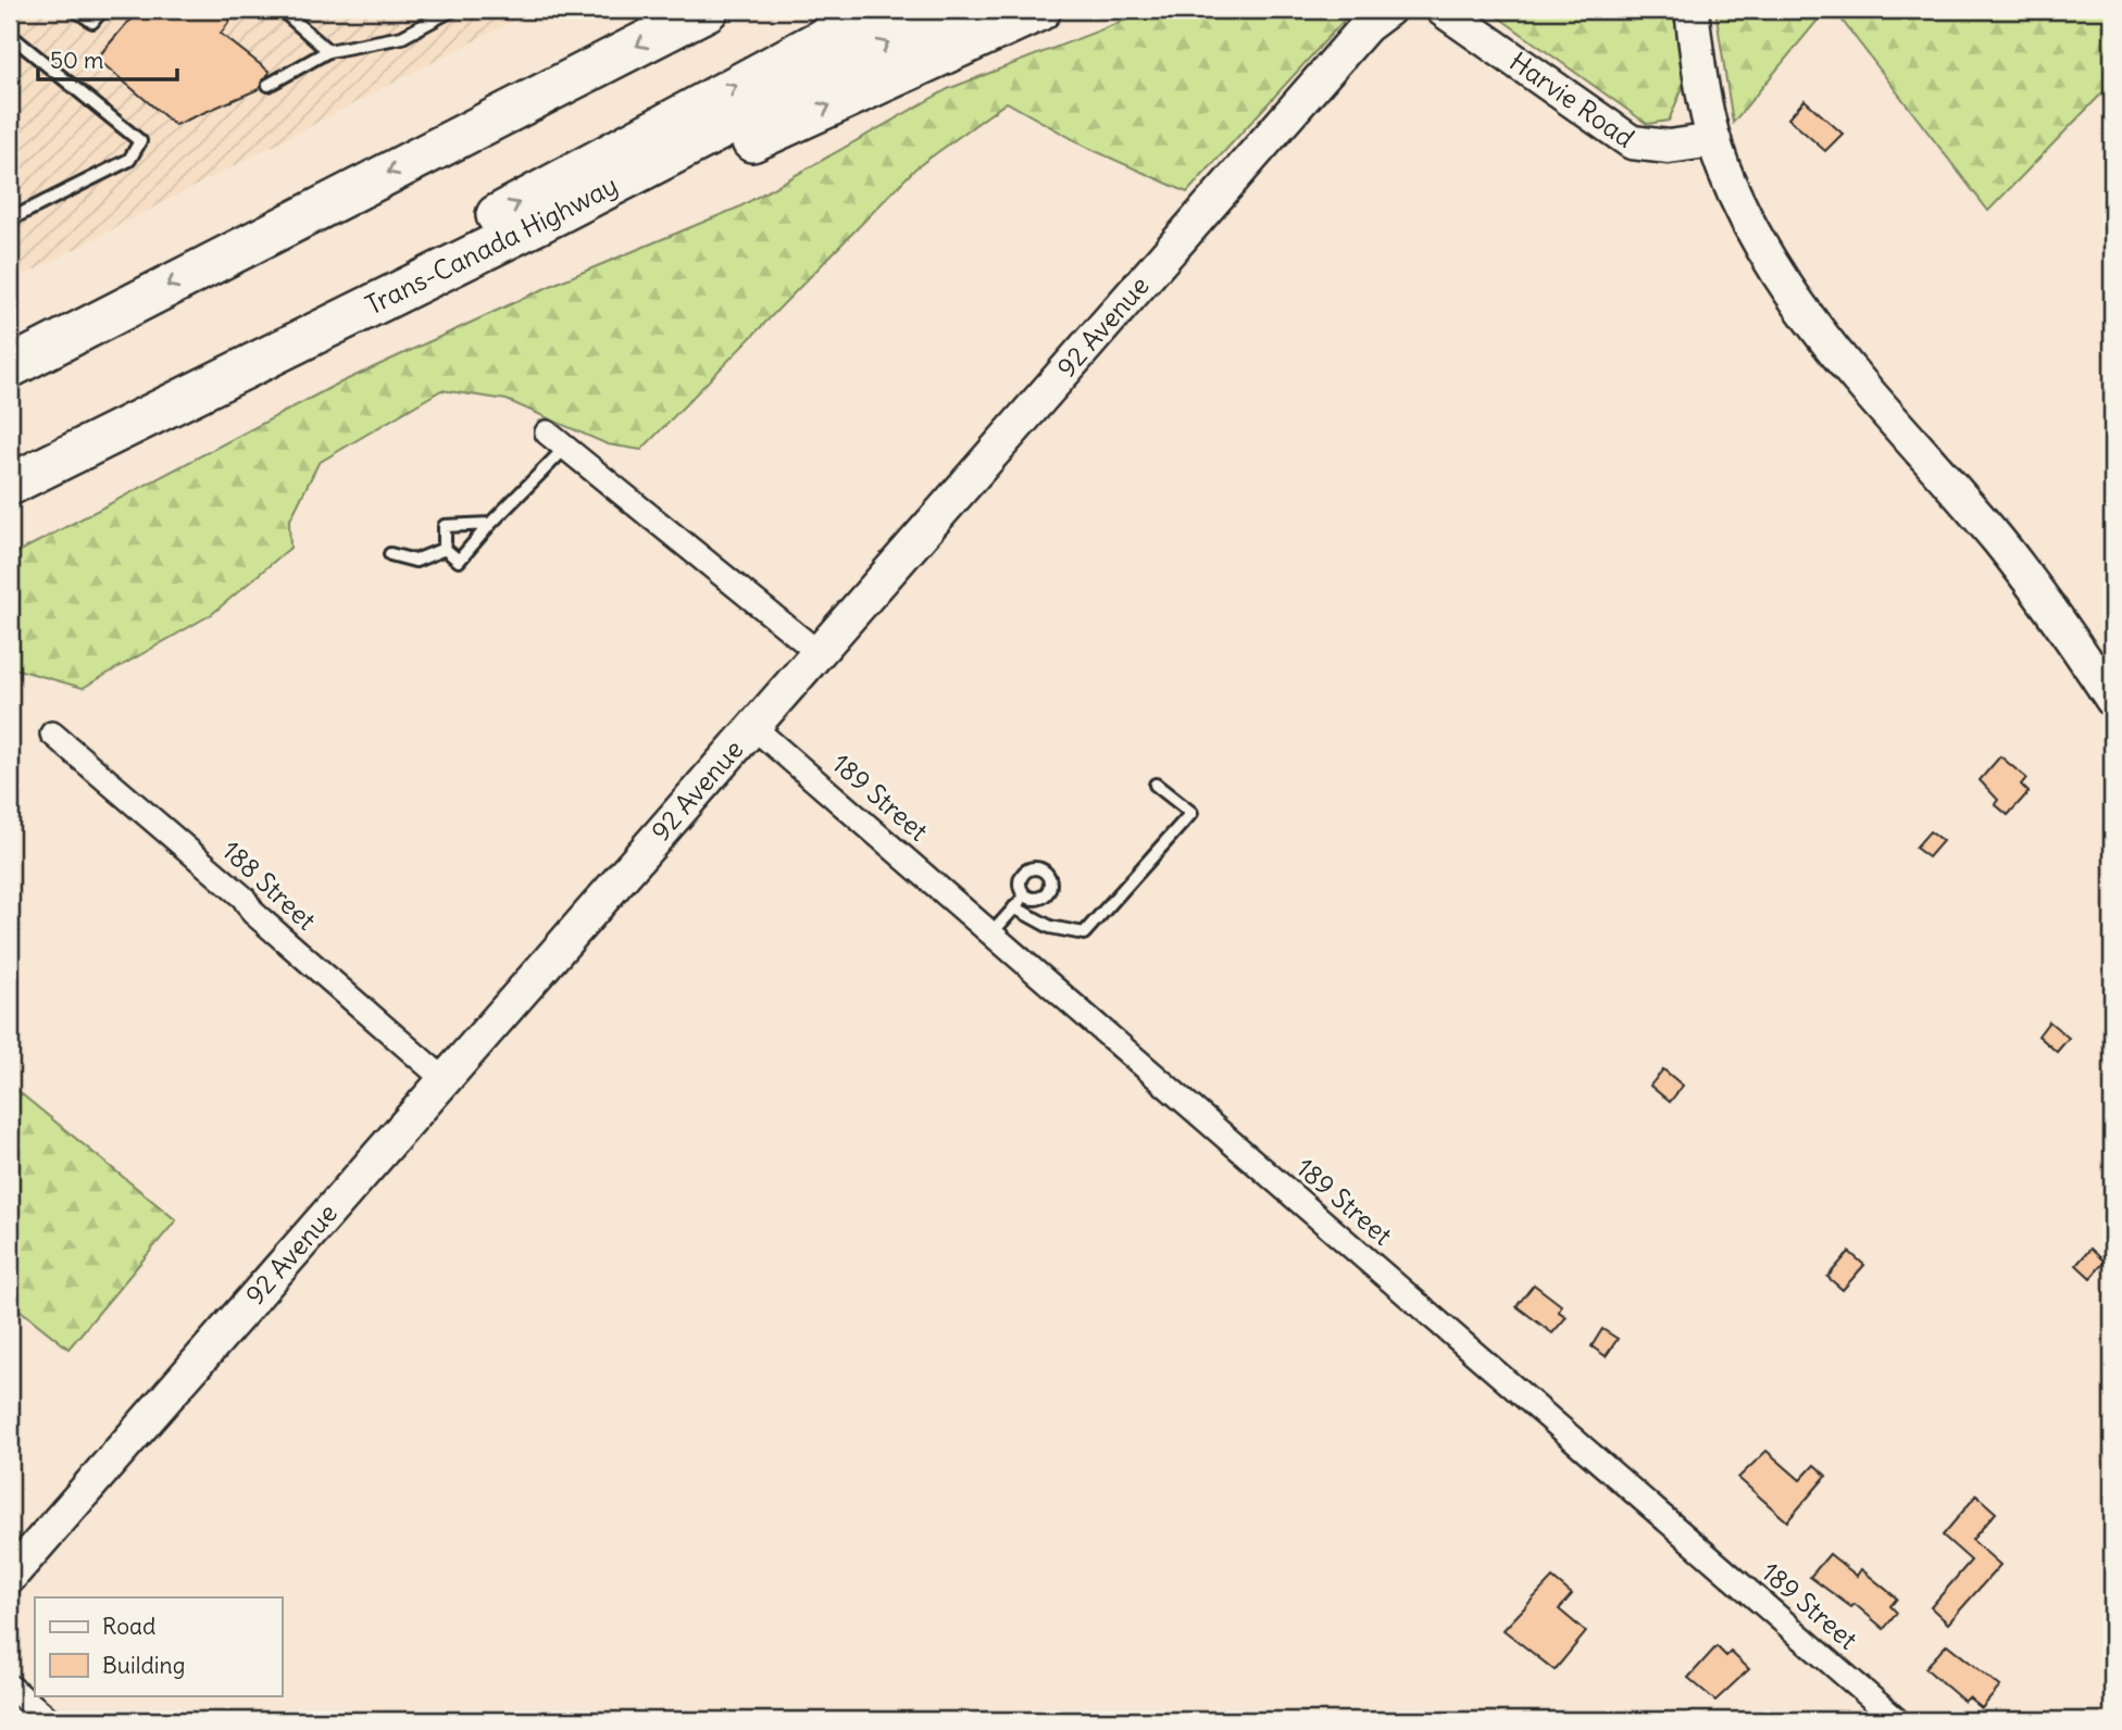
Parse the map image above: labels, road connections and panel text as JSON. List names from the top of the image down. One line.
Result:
{"streets":{"highway":["Trans-Canada Highway"],"street":["Harvie Road","92 Avenue","189 Street","188 Street"]},"crossings":[["92 Avenue","189 Street"],["92 Avenue","188 Street"]],"legend":["Road","Building"],"scale_bar":"50 m"}
